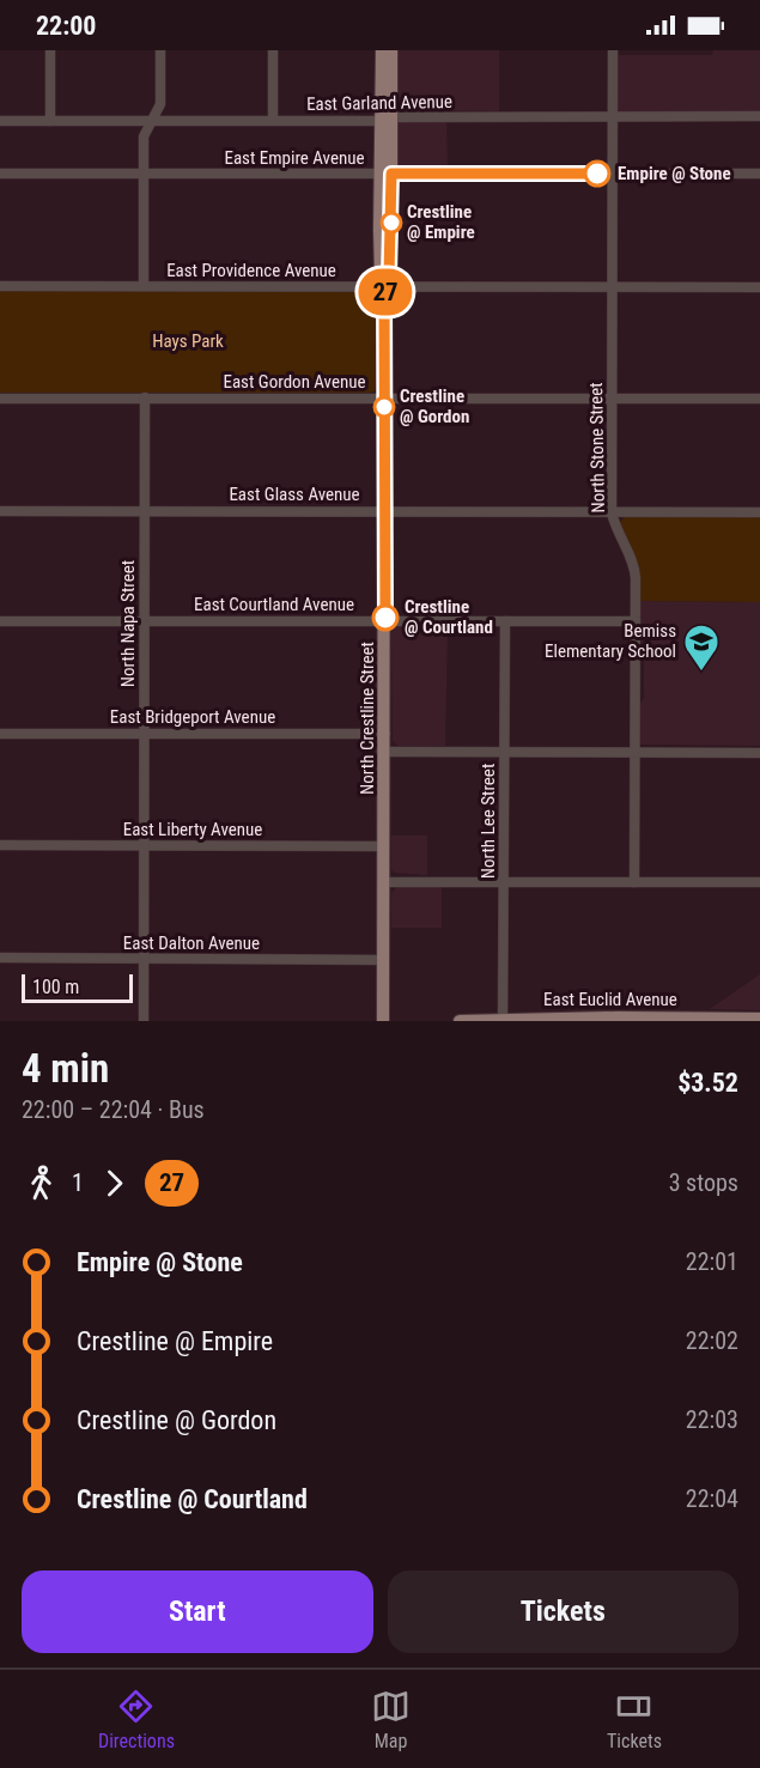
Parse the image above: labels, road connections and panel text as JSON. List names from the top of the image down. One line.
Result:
{"streets":{"main road":["North Crestline Street","East Euclid Avenue"],"street":["East Garland Avenue","East Empire Avenue","East Providence Avenue","East Gordon Avenue","North Stone Street","East Glass Avenue","East Courtland Avenue","North Napa Street","East Bridgeport Avenue","North Lee Street","East Liberty Avenue","East Dalton Avenue"]},"crossings":[["East Garland Avenue","North Stone Street"],["East Garland Avenue","North Crestline Street"],["East Empire Avenue","North Stone Street"],["East Empire Avenue","North Crestline Street"],["East Providence Avenue","North Stone Street"],["East Providence Avenue","North Crestline Street"],["East Gordon Avenue","North Stone Street"],["East Gordon Avenue","North Napa Street"],["East Gordon Avenue","North Crestline Street"],["North Stone Street","East Glass Avenue"],["North Stone Street","East Courtland Avenue"],["East Glass Avenue","North Napa Street"],["East Glass Avenue","North Crestline Street"],["East Courtland Avenue","North Napa Street"],["East Courtland Avenue","North Crestline Street"],["East Courtland Avenue","North Lee Street"],["North Napa Street","East Bridgeport Avenue"],["North Napa Street","East Liberty Avenue"],["North Napa Street","East Dalton Avenue"],["East Bridgeport Avenue","North Crestline Street"],["North Crestline Street","East Liberty Avenue"],["North Crestline Street","East Dalton Avenue"],["North Lee Street","East Euclid Avenue"]],"parks":["Hays Park"],"places":{"other":["Empire @ Stone","Crestline @ Empire","Crestline @ Gordon","Crestline @ Courtland"],"school or university":["Bemiss Elementary School"]},"lines":["bus line 27"],"scale_bar":"100 m","page":{"status":"22:00","on_map":"27","scale":"100 m","heading":["4 min","22:00 – 22:04 · Bus","$3.52"],"legs":["1","27","3 stops"],"list":[{"name":"Empire @ Stone","value":"22:01"},{"name":"Crestline @ Empire","value":"22:02"},{"name":"Crestline @ Gordon","value":"22:03"},{"name":"Crestline @ Courtland","value":"22:04"}],"buttons":["Start","Tickets"],"tabs":["Directions","Map","Tickets"]}}
